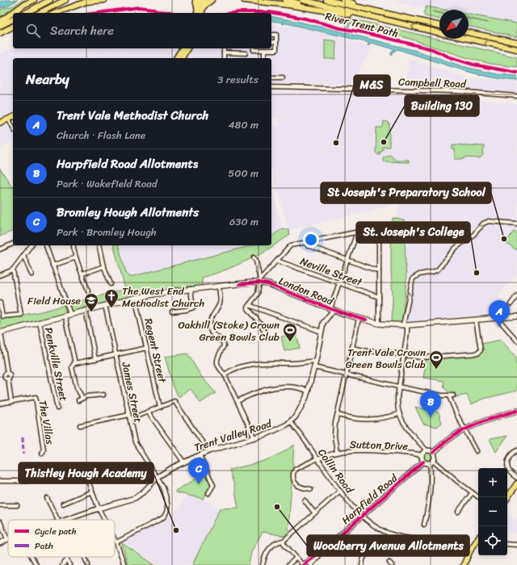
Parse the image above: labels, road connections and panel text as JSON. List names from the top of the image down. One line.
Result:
{"streets":{"main road":["London Road"],"street":["Campbell Road","Neville Street","Regent Street","Penkville Street","James Street","The Villas","Trent Valley Road","Sutton Drive","Collin Road","Harpfield Road"],"cycle path":["River Trent Path"]},"crossings":[["London Road","Regent Street"],["London Road","Penkville Street"],["London Road","James Street"],["London Road","Trent Valley Road"],["James Street","Trent Valley Road"],["Trent Valley Road","Collin Road"],["Sutton Drive","Collin Road"],["Sutton Drive","Harpfield Road"],["Collin Road","Harpfield Road"]],"places":{"other":["Building 130","M&S","St Joseph's Preparatory School","St. Joseph's College","Woodberry Avenue Allotments","Thistley Hough Academy"],"church":["The West End Methodist Church"],"school or university":["Field House"],"sports":["Oakhill (Stoke) Crown Green Bowls Club","Trent Vale Crown Green Bowls Club"]},"legend":["Cycle path","Path"],"north":"bottom left","page":{"search":"Search here","heading":["Nearby","3 results"],"list":[{"mark":"A","name":"Trent Vale Methodist Church","note":"Church · Flash Lane","value":"480 m"},{"mark":"B","name":"Harpfield Road Allotments","note":"Park · Wakefield Road","value":"500 m"},{"mark":"C","name":"Bromley Hough Allotments","note":"Park · Bromley Hough","value":"630 m"}],"pins":["A","B","C"],"map_buttons":["+","−"]}}
